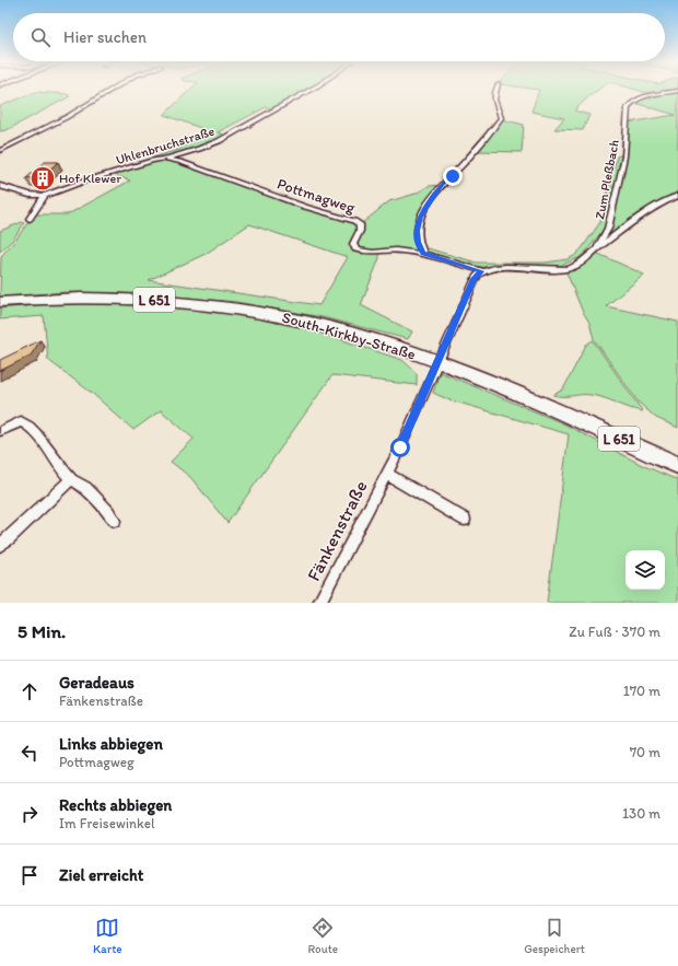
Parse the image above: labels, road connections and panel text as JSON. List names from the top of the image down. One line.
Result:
{"streets":{"main road":["L 651","South-Kirkby-Straße"],"street":["Uhlenbruchstraße","Zum Pleßbach","Pottmagweg","Fänkenstraße"]},"crossings":[["Uhlenbruchstraße","Pottmagweg"],["Pottmagweg","Fänkenstraße"],["South-Kirkby-Straße","Fänkenstraße"]],"places":{"building":["Hof Klewer"]},"page":{"search":"Hier suchen","heading":["5 Min.","Zu Fuß · 370 m"],"list":[["Geradeaus","Fänkenstraße","170 m"],["Links abbiegen","Pottmagweg","70 m"],["Rechts abbiegen","Im Freisewinkel","130 m"],"Ziel erreicht"],"nav":["Karte","Route","Gespeichert"]}}
